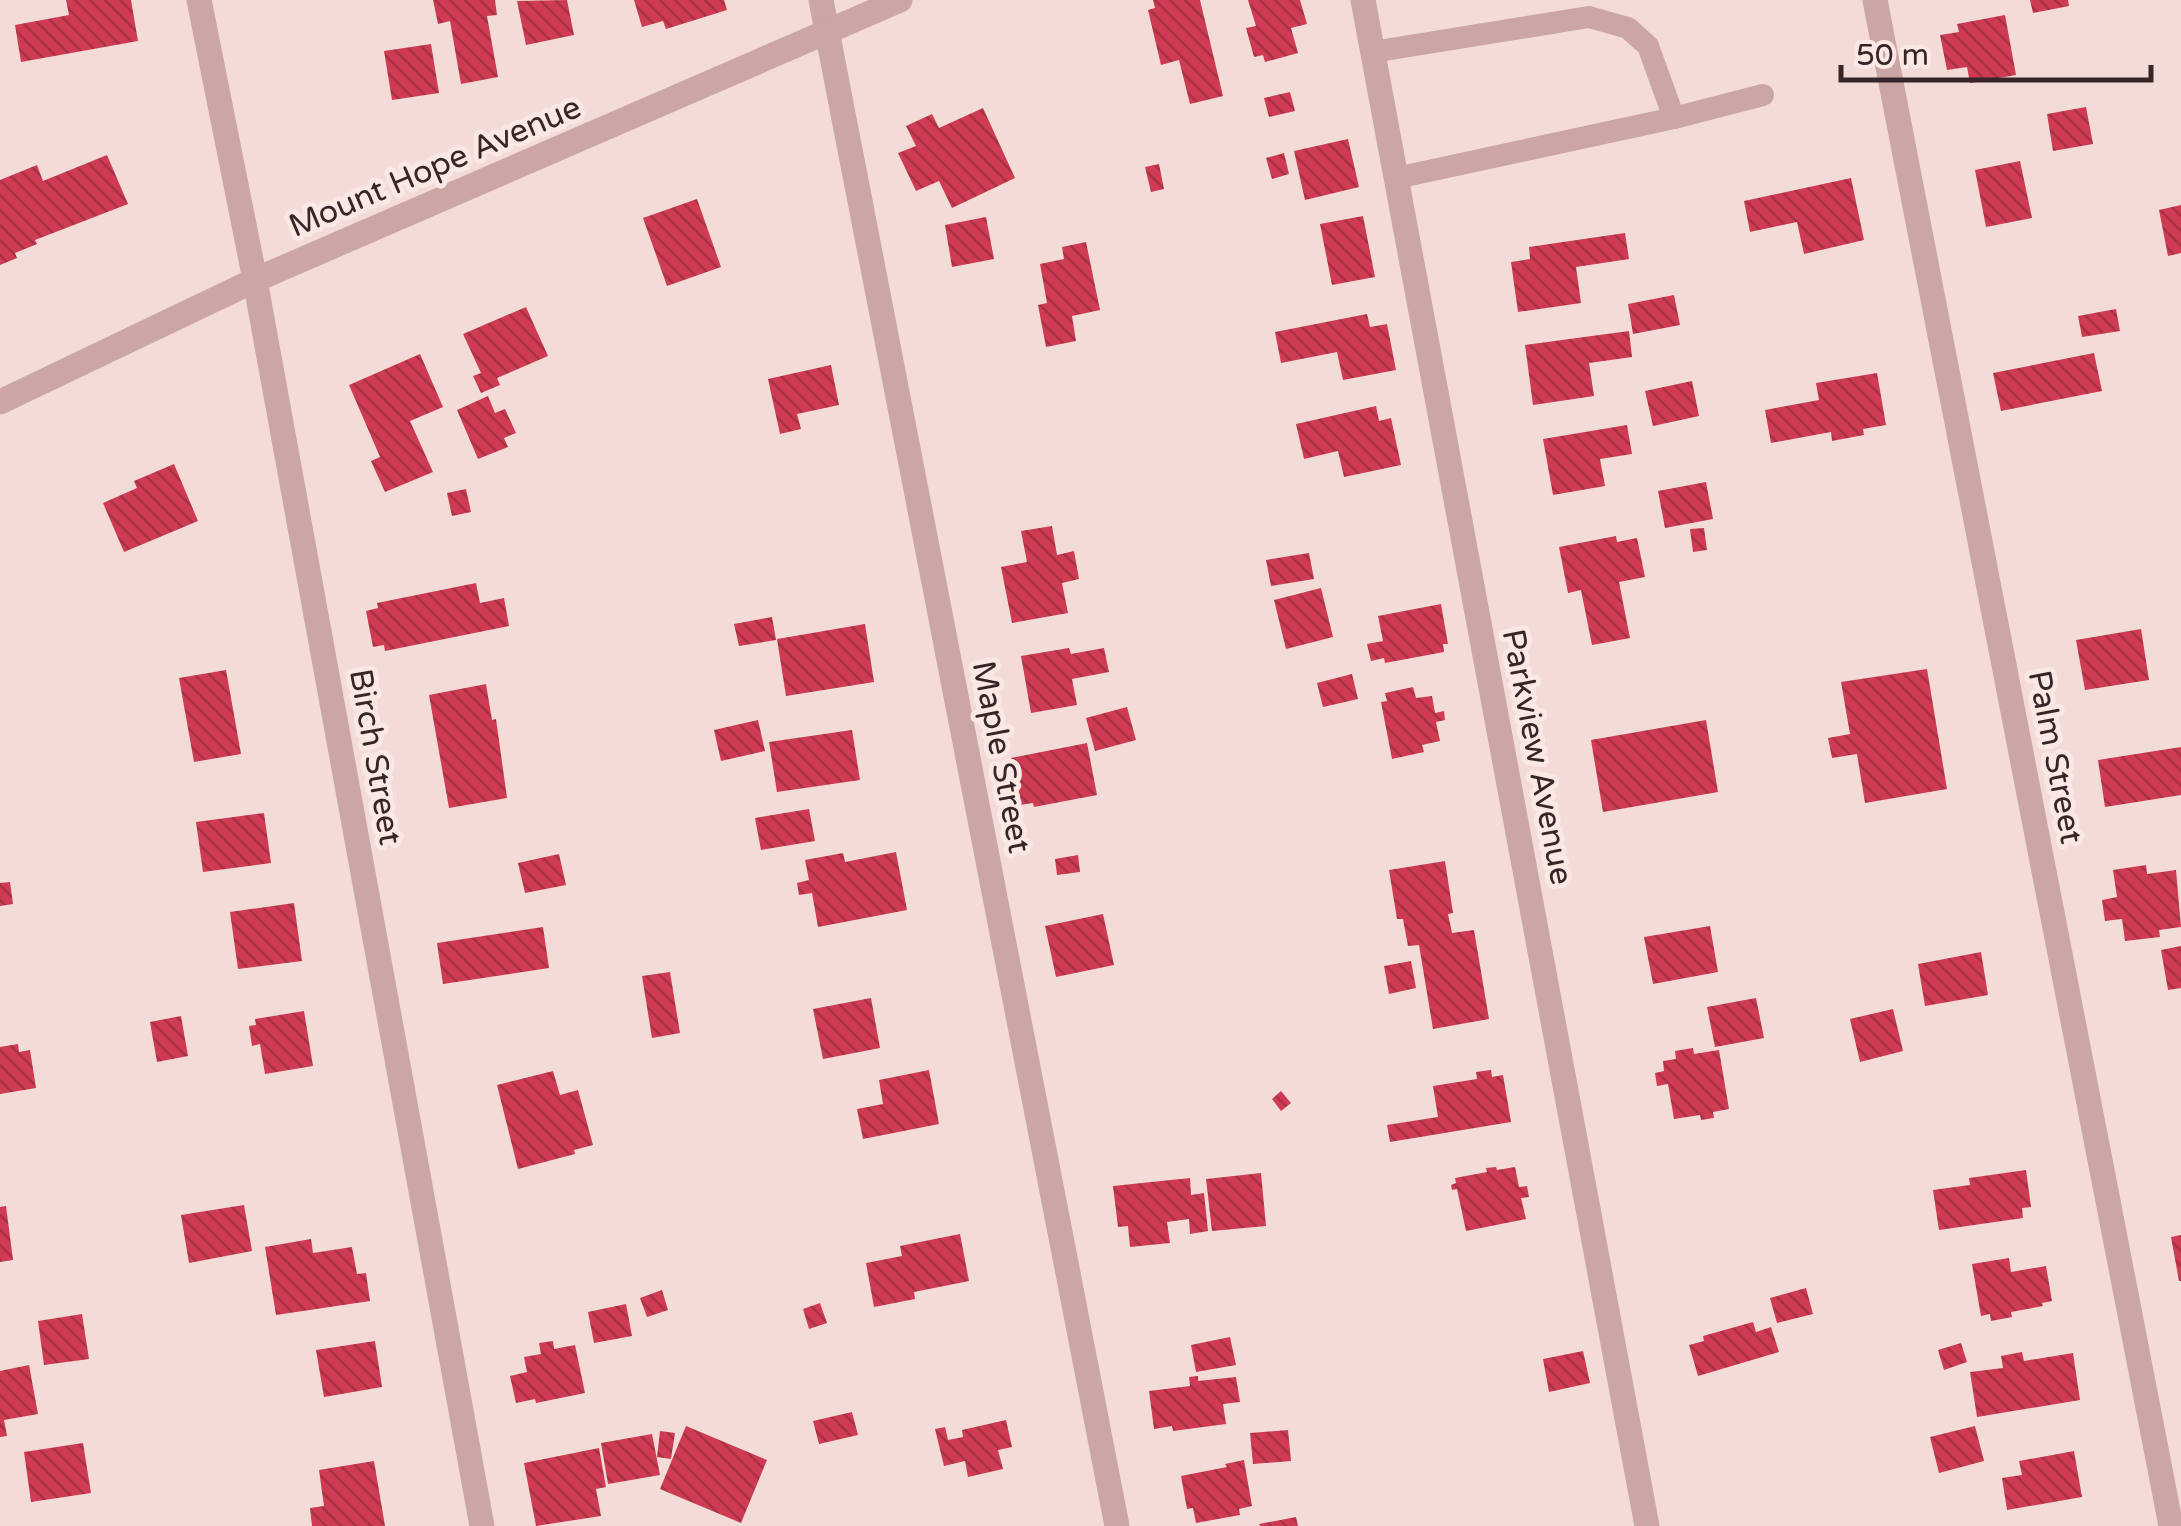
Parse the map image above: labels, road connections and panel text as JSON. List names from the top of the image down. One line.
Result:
{"streets":{"street":["Mount Hope Avenue","Birch Street","Maple Street","Parkview Avenue","Palm Street"]},"crossings":[["Mount Hope Avenue","Birch Street"],["Mount Hope Avenue","Maple Street"]],"scale_bar":"50 m"}
